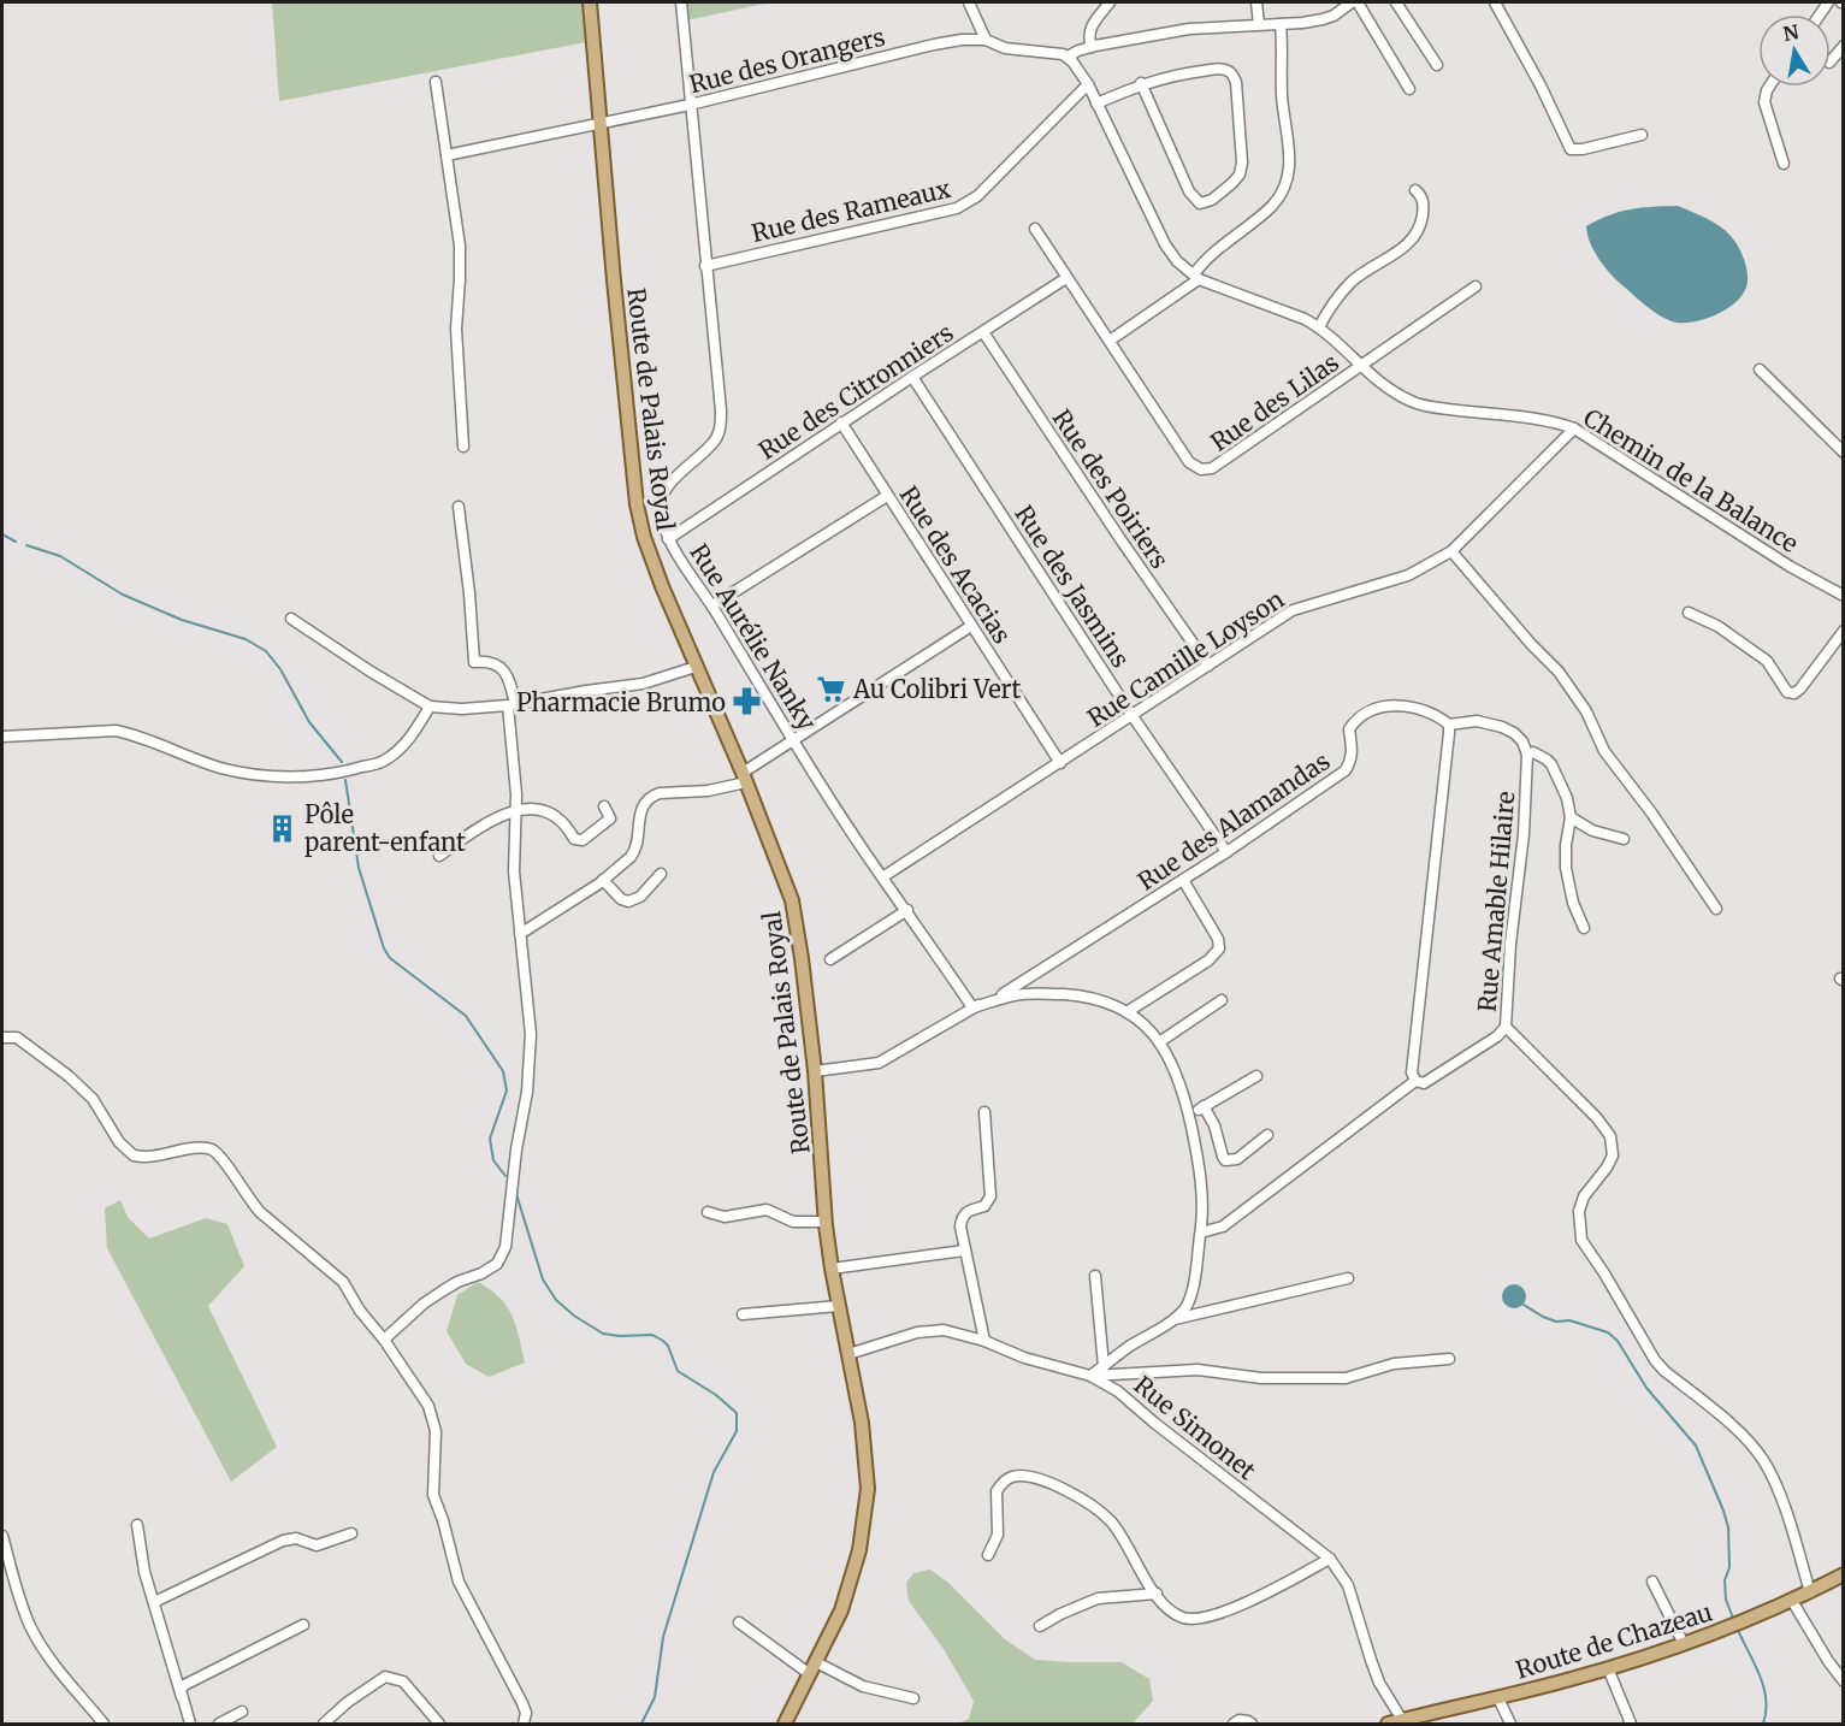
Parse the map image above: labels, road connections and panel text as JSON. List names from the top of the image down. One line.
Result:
{"streets":{"main road":["Route de Palais Royal","Route de Chazeau"],"street":["Rue des Orangers","Rue des Rameaux","Rue des Citronniers","Rue des Lilas","Chemin de la Balance","Rue des Poiriers","Rue des Acacias","Rue des Jasmins","Rue Aurélie Nanky","Rue Camille Loyson","Rue des Alamandas","Rue Amable Hilaire","Rue Simonet"]},"crossings":[["Rue des Orangers","Route de Palais Royal"],["Rue des Orangers","Rue Aurélie Nanky"],["Rue des Rameaux","Chemin de la Balance"],["Rue des Rameaux","Rue Aurélie Nanky"],["Rue des Citronniers","Rue des Poiriers"],["Rue des Citronniers","Rue des Acacias"],["Rue des Citronniers","Rue des Jasmins"],["Rue des Citronniers","Rue Aurélie Nanky"],["Rue des Lilas","Chemin de la Balance"],["Route de Palais Royal","Rue des Alamandas"],["Route de Palais Royal","Rue Simonet"],["Chemin de la Balance","Rue Camille Loyson"],["Rue des Poiriers","Rue Camille Loyson"],["Rue des Acacias","Rue Camille Loyson"],["Rue des Jasmins","Rue Camille Loyson"],["Rue des Jasmins","Rue des Alamandas"],["Rue Aurélie Nanky","Rue Camille Loyson"],["Rue Aurélie Nanky","Rue des Alamandas"],["Rue Simonet","Route de Chazeau"]],"places":{"supermarket":["Au Colibri Vert"],"pharmacy":["Pharmacie Brumo"],"building":["Pôle parent-enfant"]},"north":"top"}
